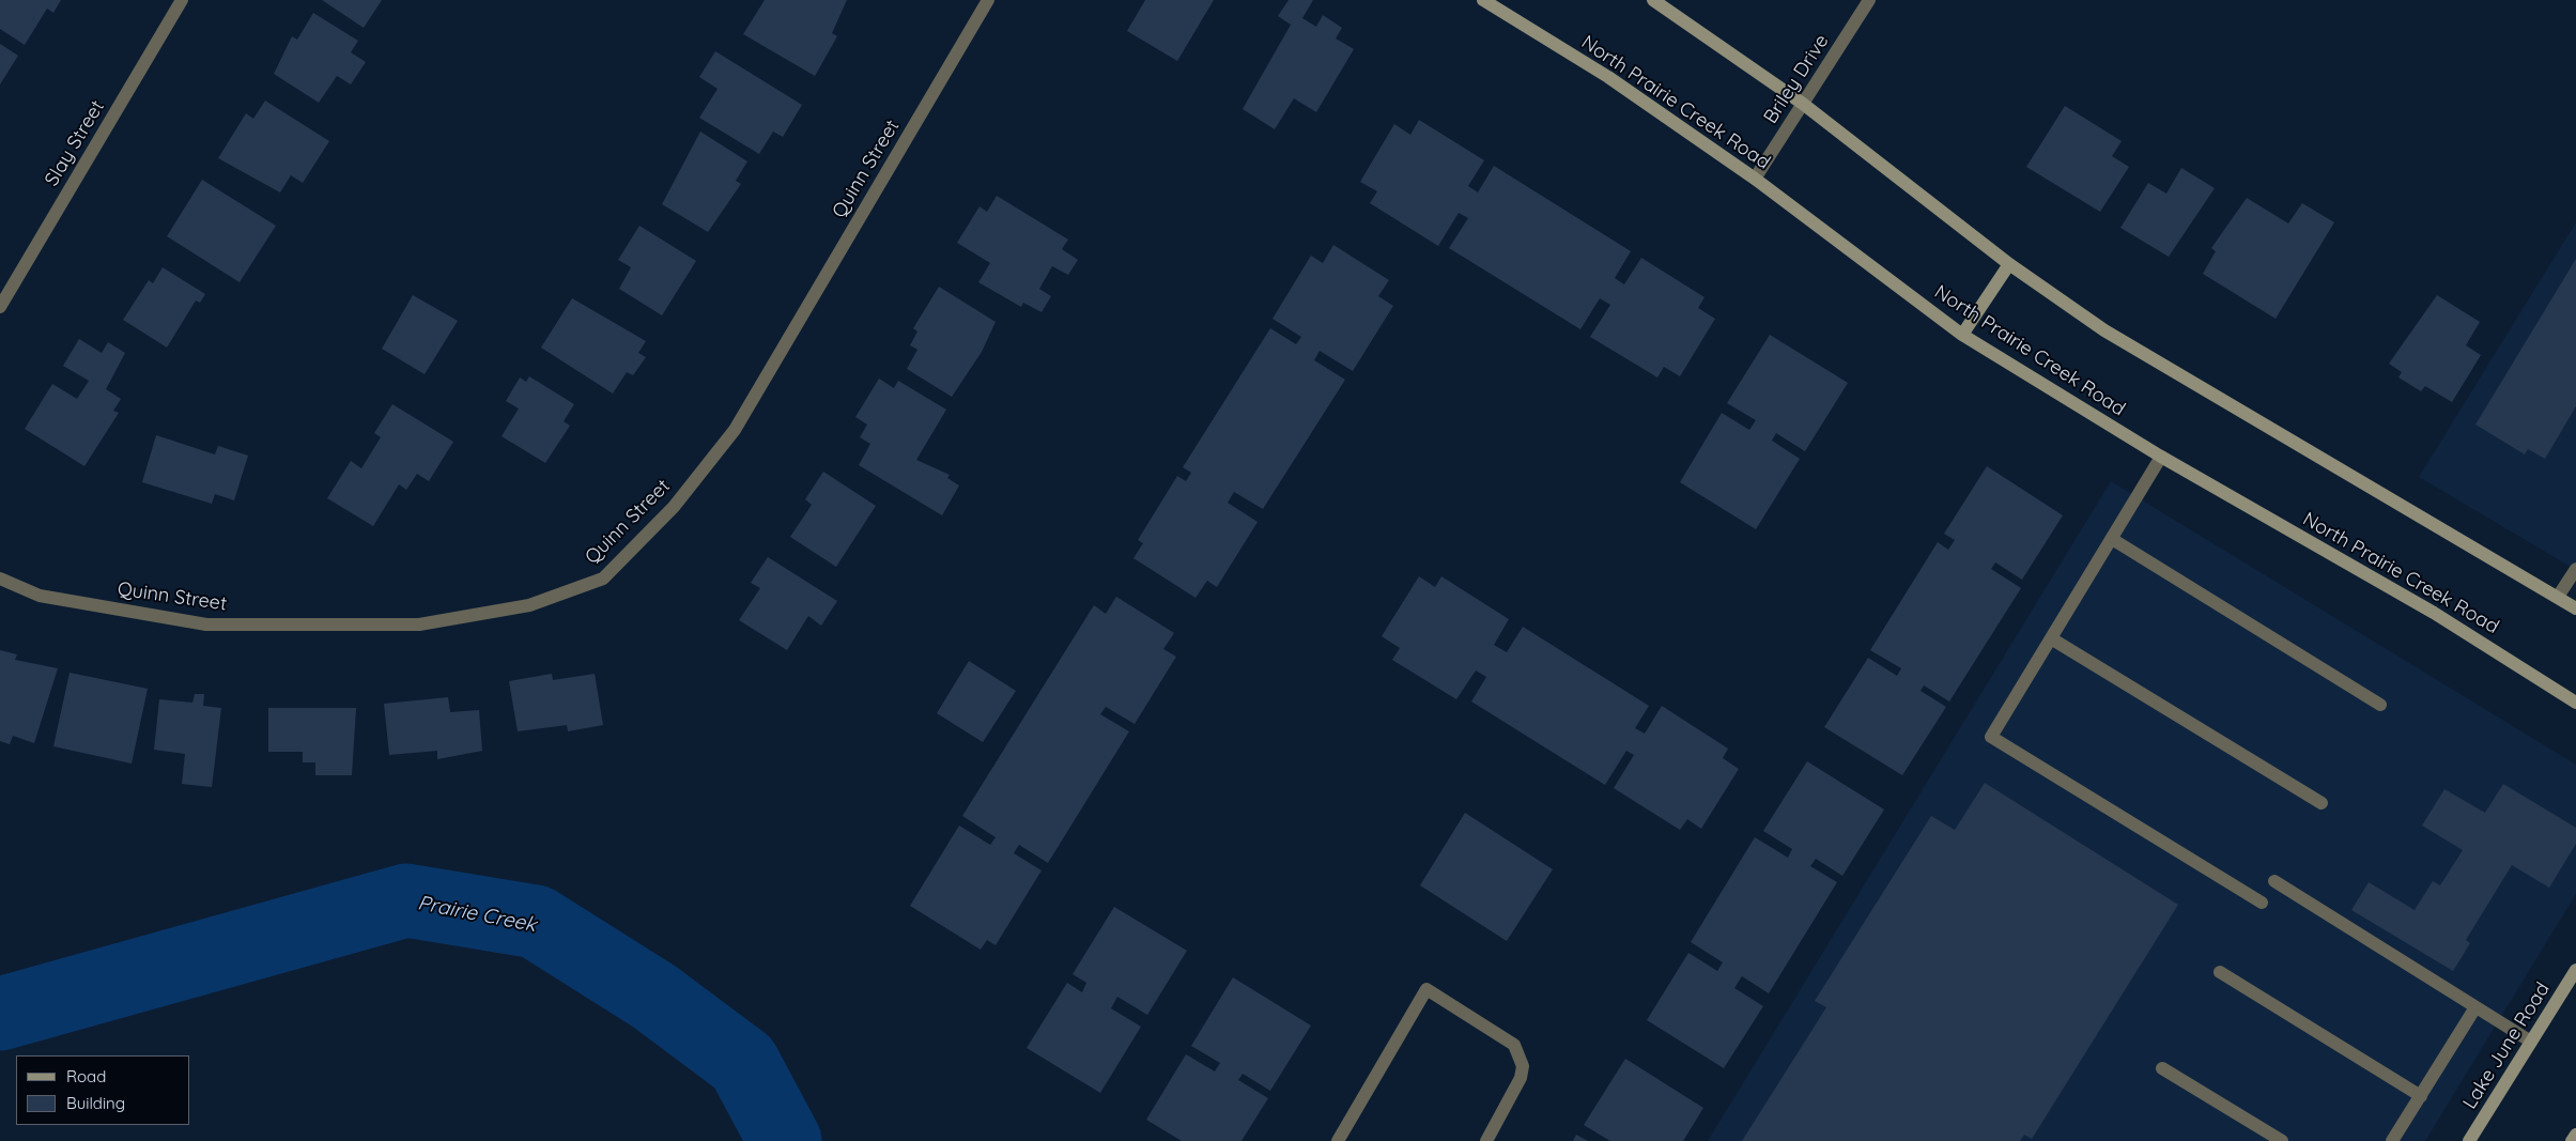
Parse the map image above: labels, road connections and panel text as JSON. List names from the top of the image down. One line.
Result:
{"streets":{"main road":["North Prairie Creek Road","Lake June Road"],"street":["Briley Drive","Slay Street","Quinn Street"]},"crossings":[["Briley Drive","North Prairie Creek Road"]],"water":["Prairie Creek"],"legend":["Road","Building"]}
